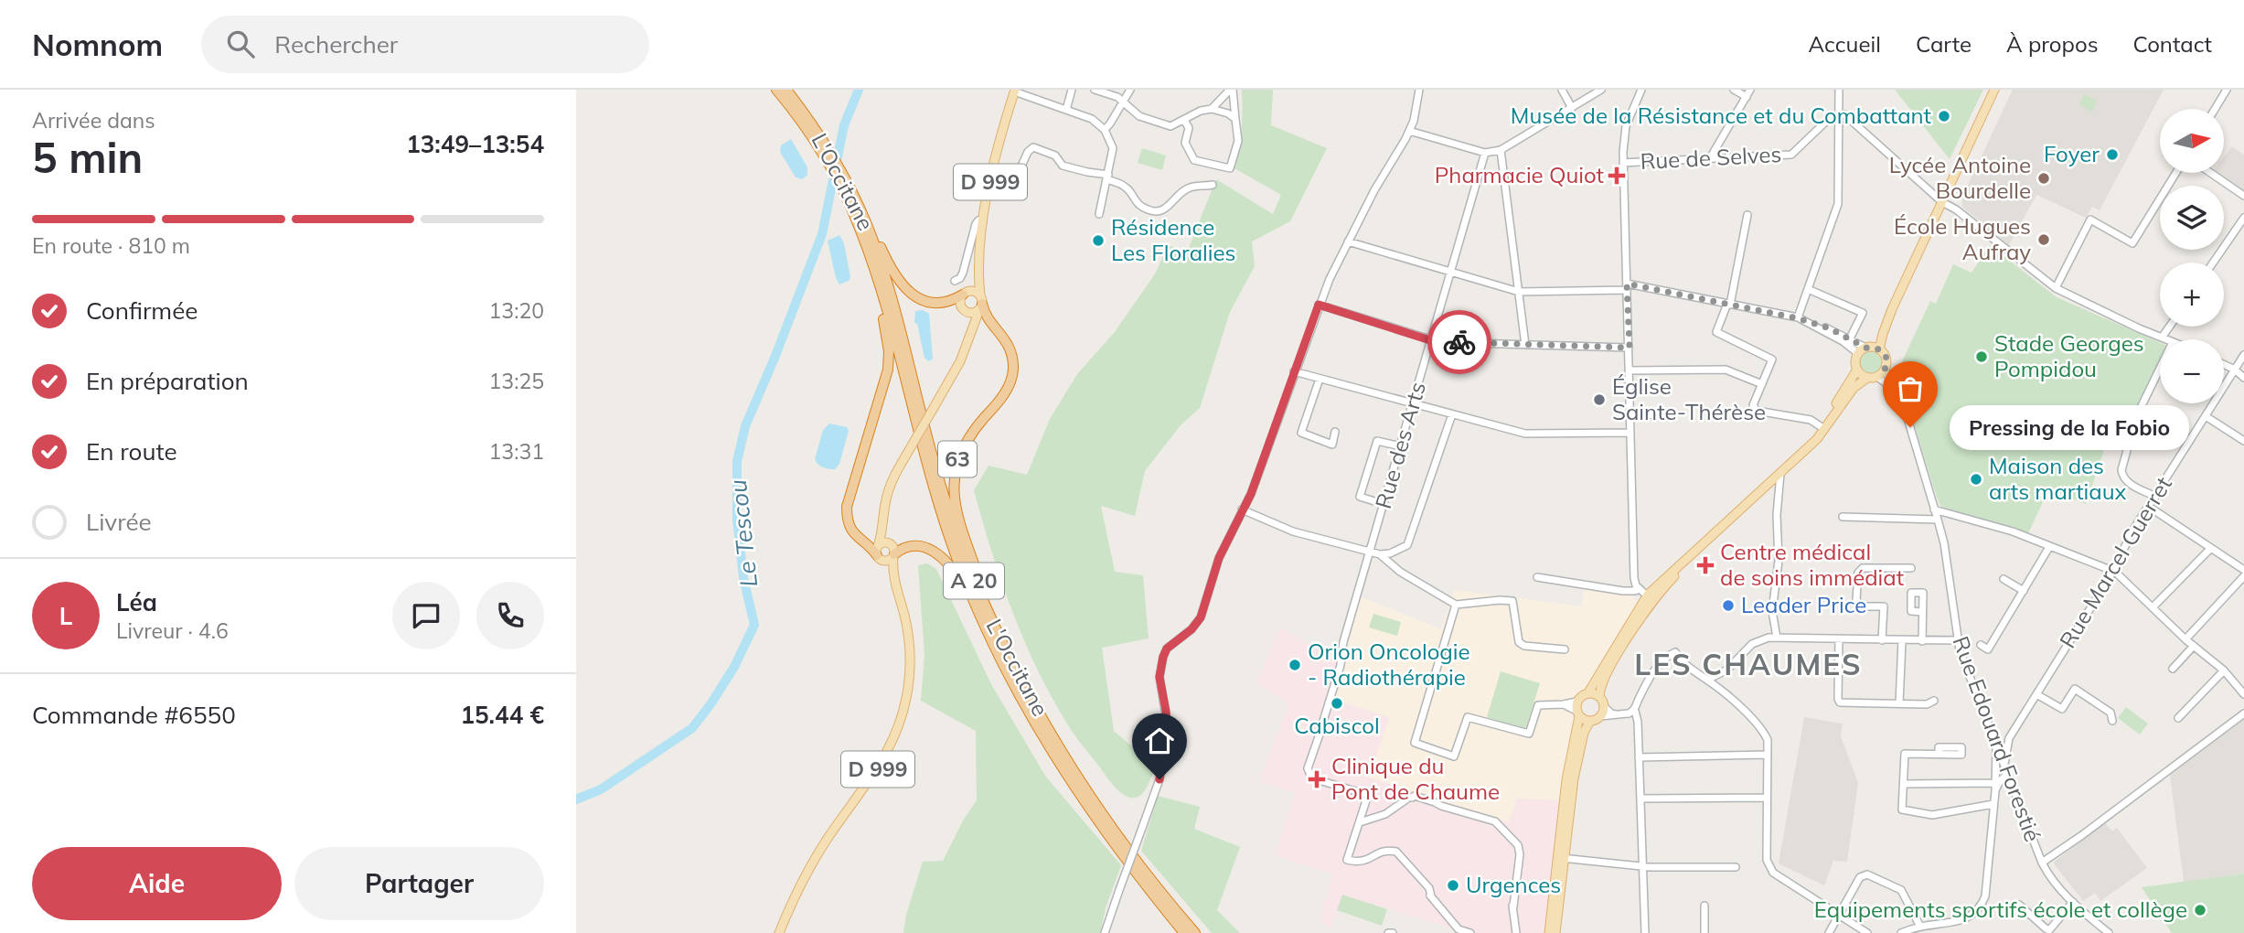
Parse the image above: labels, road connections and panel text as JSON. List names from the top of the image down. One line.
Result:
{"streets":{"highway":["L'Occitane","63","A 20"],"main road":["D 999"],"street":["Rue de Selves","Rue des Arts","Rue Marcel Guerret","Rue Edouard Forestié"]},"crossings":[["L'Occitane","63"],["D 999","63"],["Rue Marcel Guerret","Rue Edouard Forestié"]],"districts":["LES CHAUMES"],"water":["Le Tescou"],"places":{"other":["Musée de la Résistance et du Combattant","Foyer","Lycée Antoine Bourdelle","École Hugues Aufray","Résidence Les Floralies","Stade Georges Pompidou","Église Sainte-Thérèse","Pressing de la Fobio","Maison des arts martiaux","Leader Price","Orion Oncologie - Radiothérapie","Cabiscol","Urgences","Equipements sportifs école et collège"],"health":["Pharmacie Quiot","Centre médical de soins immédiat","Clinique du Pont de Chaume"]},"north":"right","page":{"header":"Nomnom","search":"Rechercher","nav":["Accueil","Carte","À propos","Contact"],"heading":["5 min","Arrivée dans","13:49–13:54"],"panel":["Léa","Livreur · 4.6","Commande #6550","15.44 €"],"map_buttons":["+","−"],"bar":"En route · 810 m","list":[["Confirmée","13:20"],["En préparation","13:25"],["En route","13:31"],"Livrée"],"bubble":"Pressing de la Fobio","round":"L","buttons":["Aide","Partager"]}}
